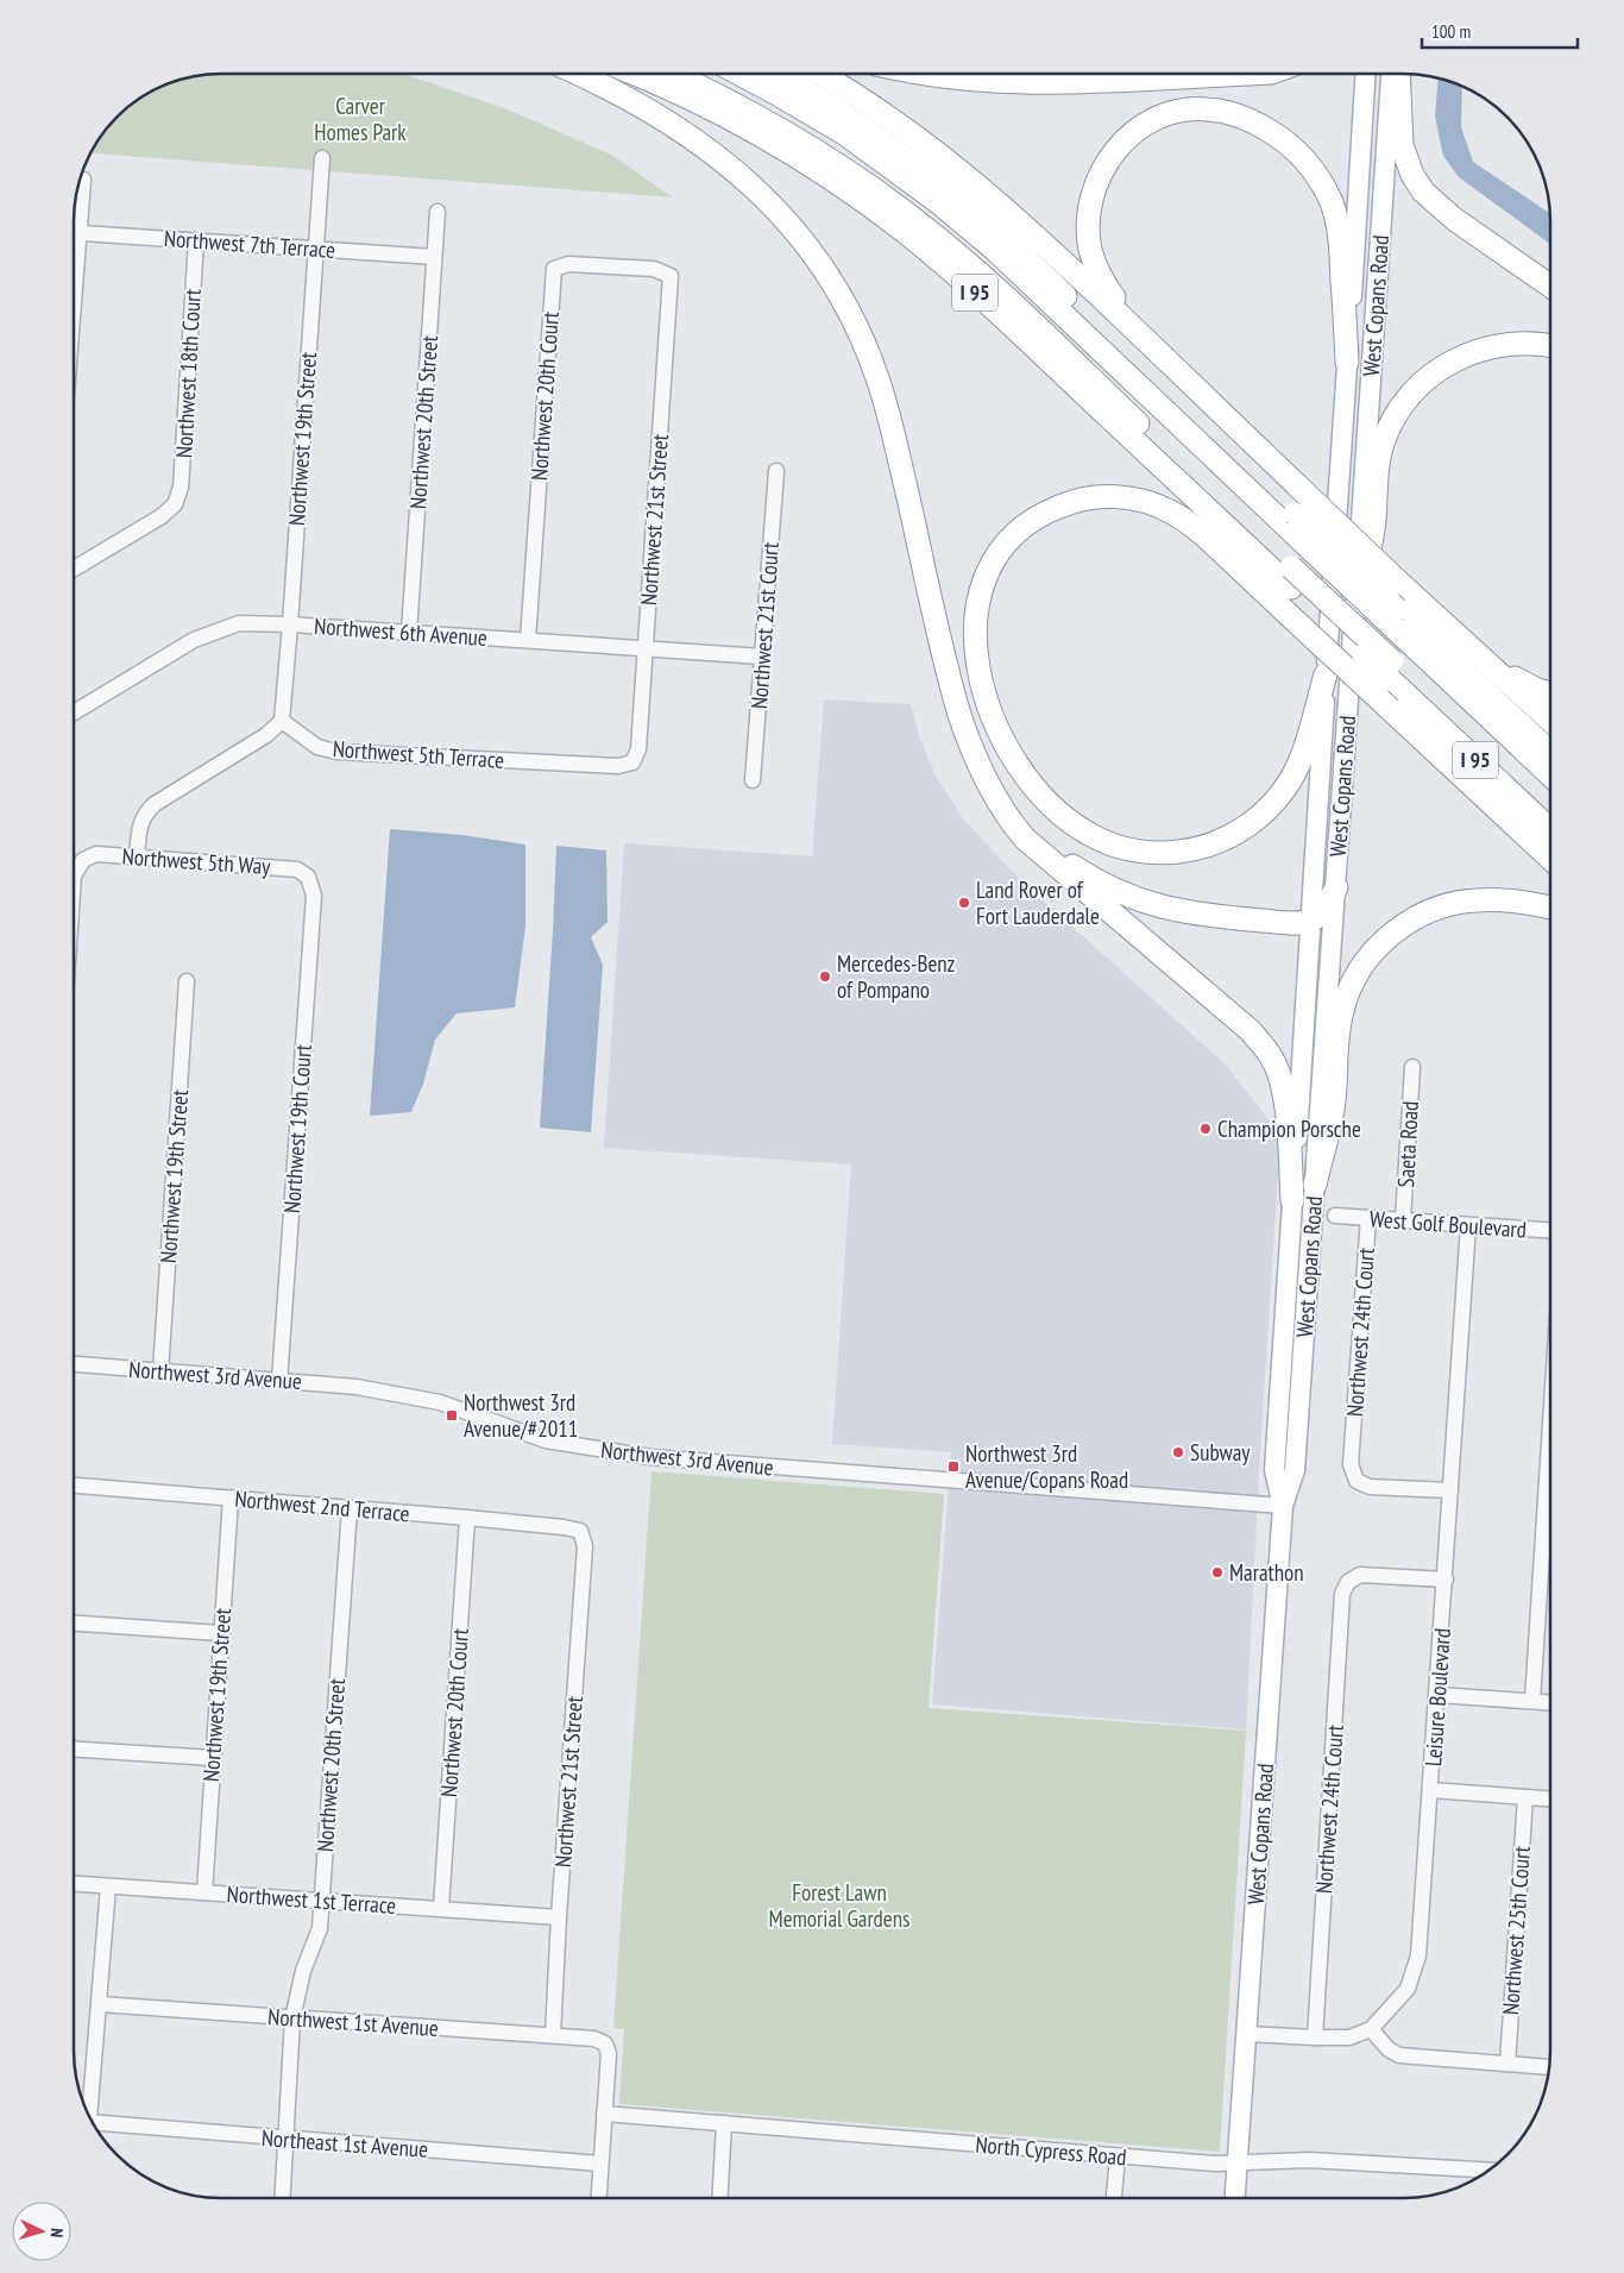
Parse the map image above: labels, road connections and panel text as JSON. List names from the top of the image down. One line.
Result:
{"streets":{"highway":["I 95"],"main road":["West Copans Road"],"street":["Northwest 7th Terrace","Northwest 18th Court","Northwest 20th Court","Northwest 20th Street","Northwest 19th Street","Northwest 21st Street","Northwest 21st Court","Northwest 6th Avenue","Northwest 5th Terrace","Northwest 5th Way","Northwest 19th Court","Saeta Road","West Golf Boulevard","Northwest 24th Court","Northwest 3rd Avenue","Northwest 2nd Terrace","Leisure Boulevard","Northwest 1st Terrace","Northwest 25th Court","Northwest 1st Avenue","Northeast 1st Avenue","North Cypress Road"]},"crossings":[["Northwest 7th Terrace","Northwest 18th Court"],["Northwest 7th Terrace","Northwest 20th Street"],["Northwest 7th Terrace","Northwest 19th Street"],["West Copans Road","Northwest 3rd Avenue"],["West Copans Road","North Cypress Road"],["Northwest 20th Court","Northwest 21st Street"],["Northwest 20th Court","Northwest 6th Avenue"],["Northwest 20th Court","Northwest 2nd Terrace"],["Northwest 20th Court","Northwest 1st Terrace"],["Northwest 20th Street","Northwest 6th Avenue"],["Northwest 20th Street","Northwest 2nd Terrace"],["Northwest 20th Street","Northwest 1st Terrace"],["Northwest 20th Street","Northwest 1st Avenue"],["Northwest 20th Street","Northeast 1st Avenue"],["Northwest 19th Street","Northwest 6th Avenue"],["Northwest 19th Street","Northwest 5th Terrace"],["Northwest 19th Street","Northwest 3rd Avenue"],["Northwest 19th Street","Northwest 2nd Terrace"],["Northwest 19th Street","Northwest 1st Terrace"],["Northwest 21st Street","Northwest 6th Avenue"],["Northwest 21st Street","Northwest 5th Terrace"],["Northwest 21st Street","Northwest 2nd Terrace"],["Northwest 21st Street","Northwest 1st Terrace"],["Northwest 21st Street","Northwest 1st Avenue"],["Northwest 21st Court","Northwest 6th Avenue"],["Northwest 5th Way","Northwest 19th Court"],["Northwest 19th Court","Northwest 3rd Avenue"],["Saeta Road","West Golf Boulevard"],["West Golf Boulevard","Northwest 24th Court"],["West Golf Boulevard","Leisure Boulevard"],["Northwest 24th Court","Leisure Boulevard"],["Northwest 1st Avenue","North Cypress Road"]],"parks":["Carver Homes Park","Forest Lawn Memorial Gardens"],"places":{"other":["Land Rover of Fort Lauderdale","Mercedes-Benz of Pompano","Champion Porsche","Subway","Marathon"],"transit":["Northwest 3rd Avenue/#2011","Northwest 3rd Avenue/Copans Road"]},"scale_bar":"100 m","north":"right"}
